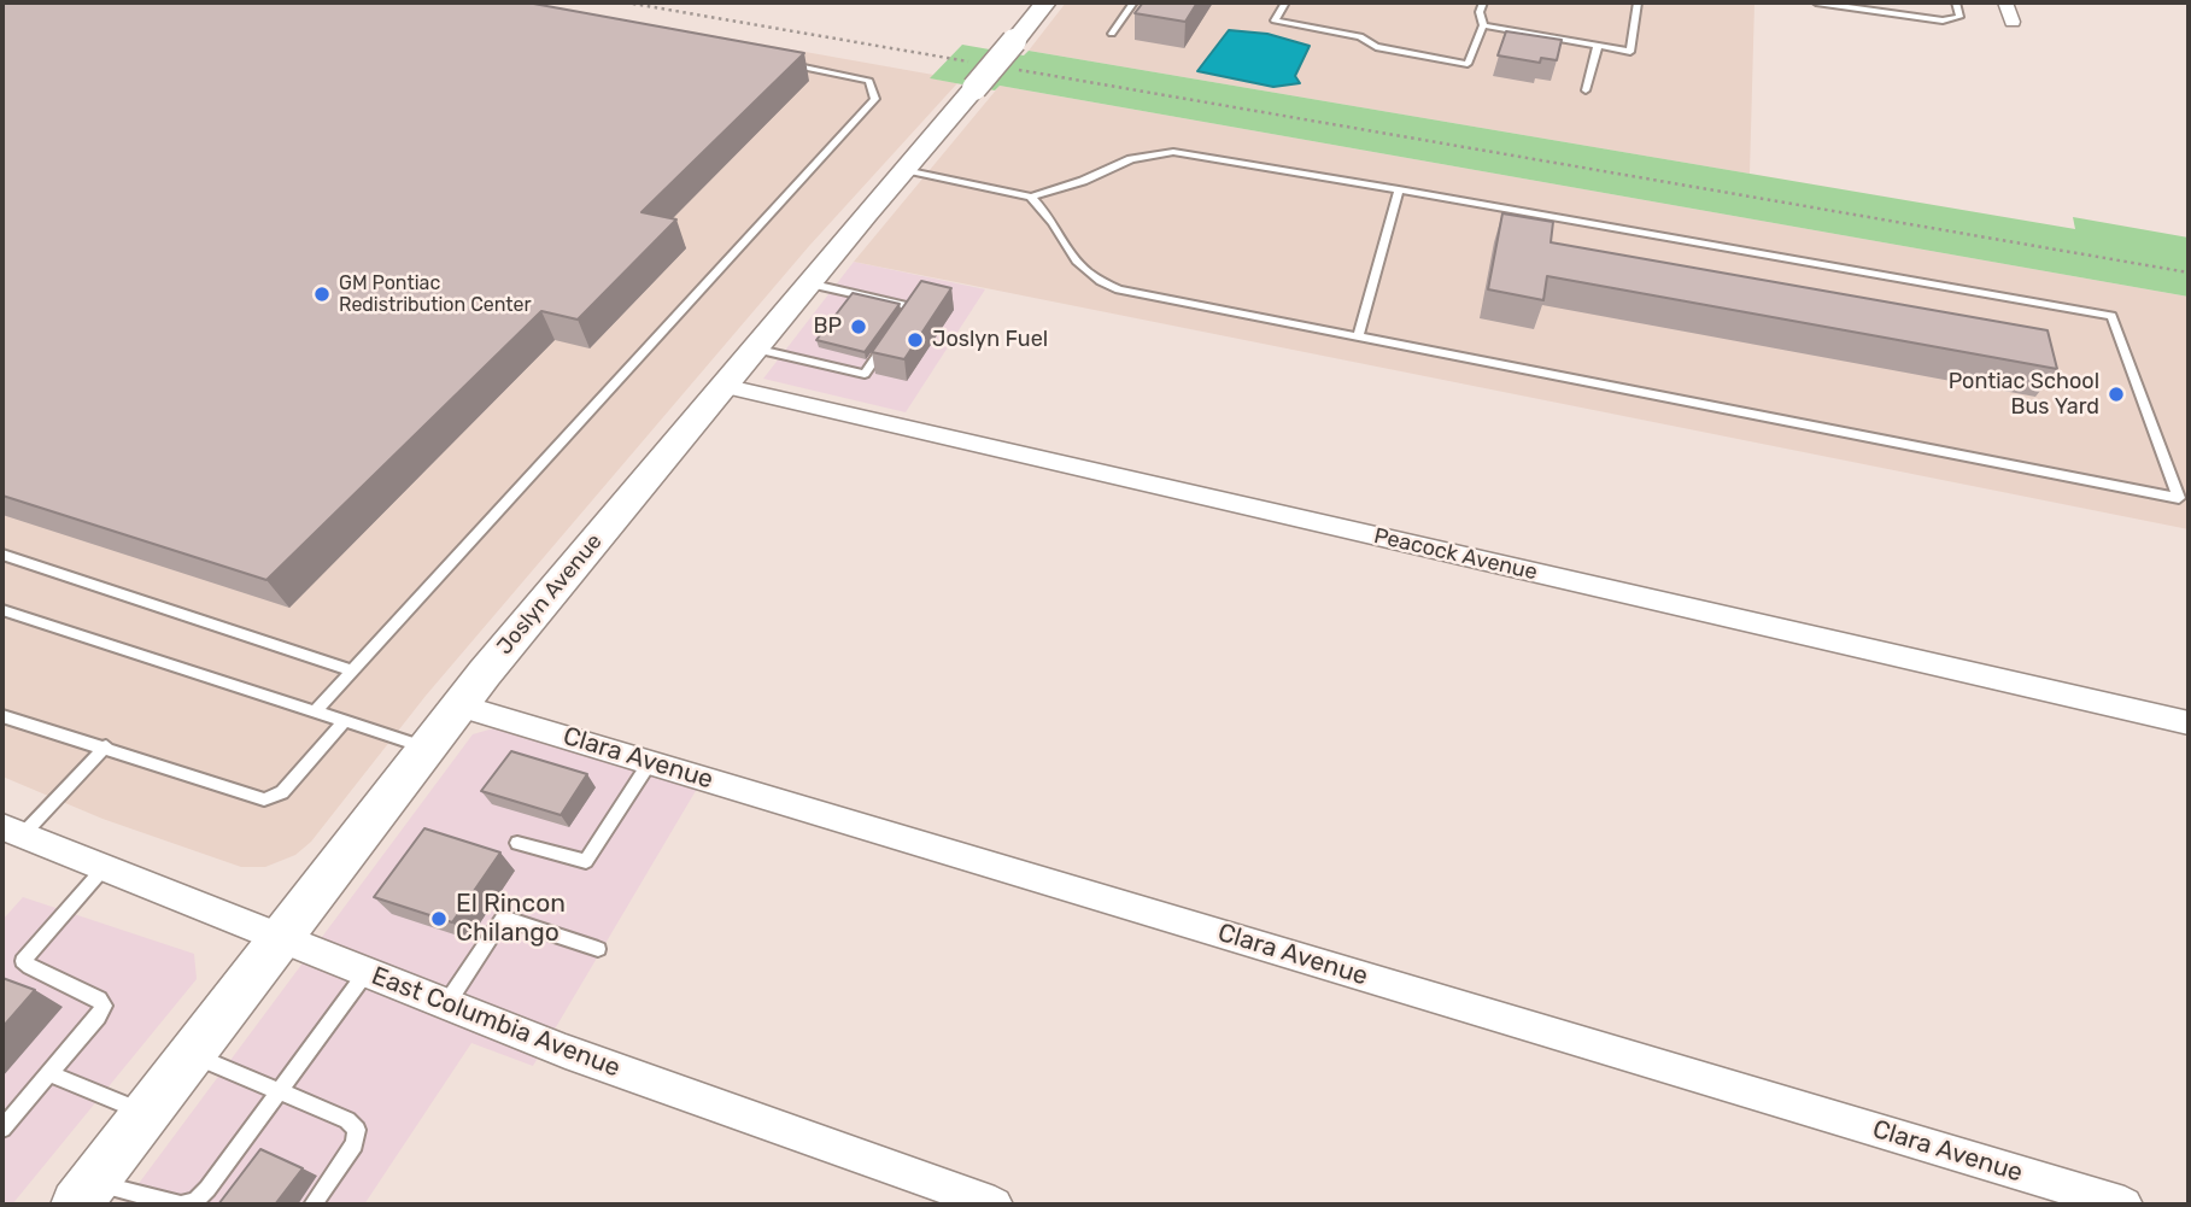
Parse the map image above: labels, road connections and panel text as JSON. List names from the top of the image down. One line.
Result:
{"streets":{"main road":["Joslyn Avenue"],"street":["Peacock Avenue","Clara Avenue","East Columbia Avenue"]},"crossings":[["Peacock Avenue","Joslyn Avenue"],["Joslyn Avenue","Clara Avenue"],["Joslyn Avenue","East Columbia Avenue"]],"places":["GM Pontiac Redistribution Center","BP","Joslyn Fuel","Pontiac School Bus Yard","El Rincon Chilango"]}
